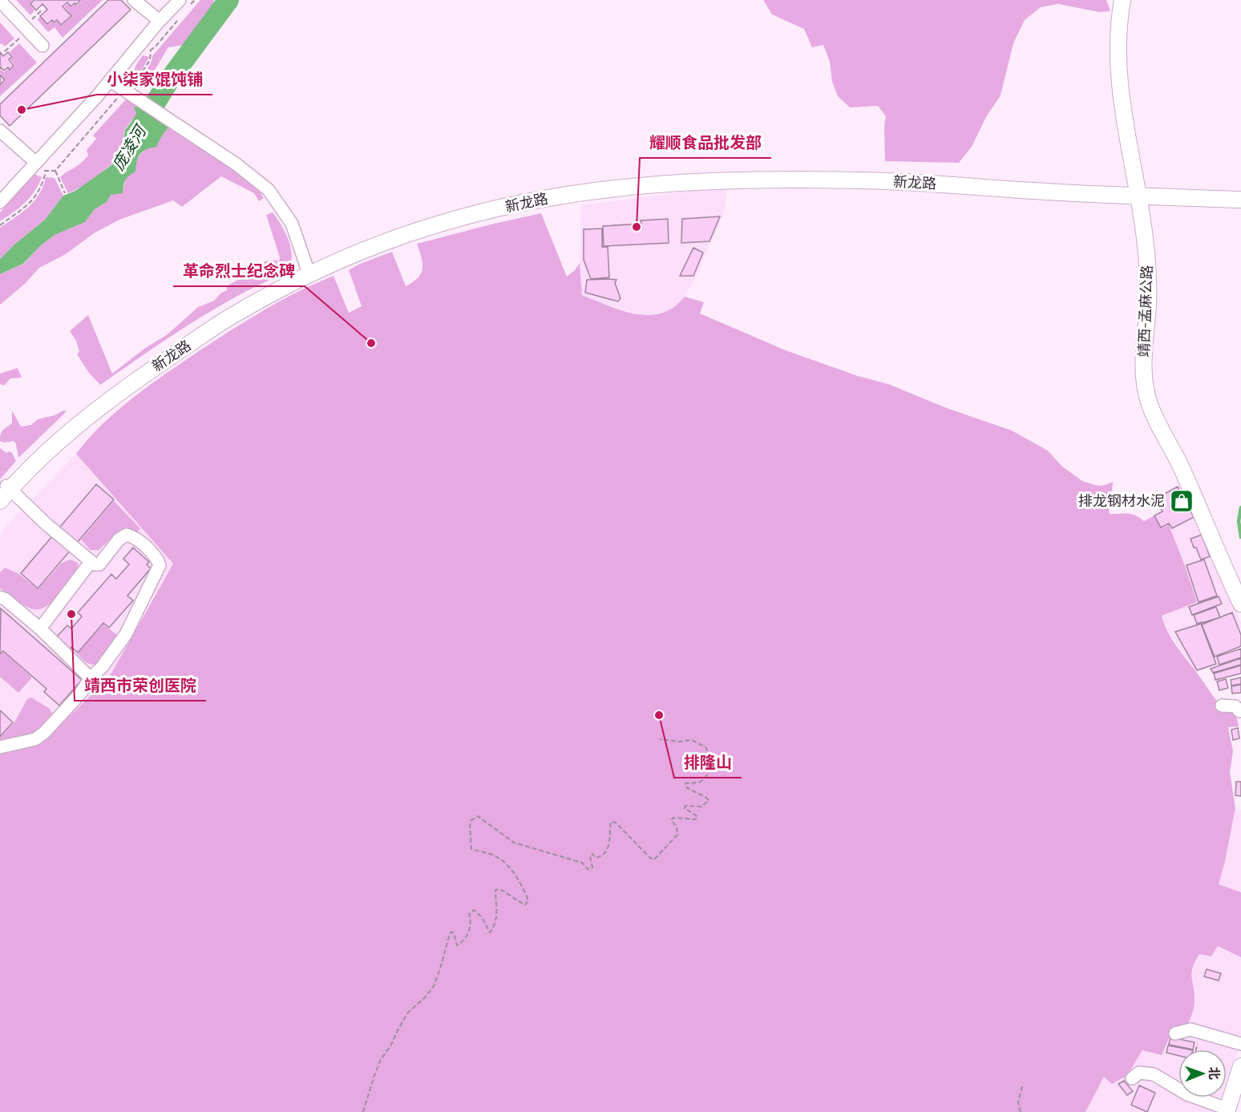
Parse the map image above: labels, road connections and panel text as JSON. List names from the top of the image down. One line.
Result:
{"streets":{"main road":["新龙路","靖西-孟麻公路"]},"crossings":[["新龙路","靖西-孟麻公路"]],"water":["庞凌河"],"places":{"other":["小柒家馄饨铺","耀顺食品批发部","革命烈士纪念碑","靖西市荣创医院","排隆山"],"shop":["排龙钢材水泥"]},"north":"right"}
